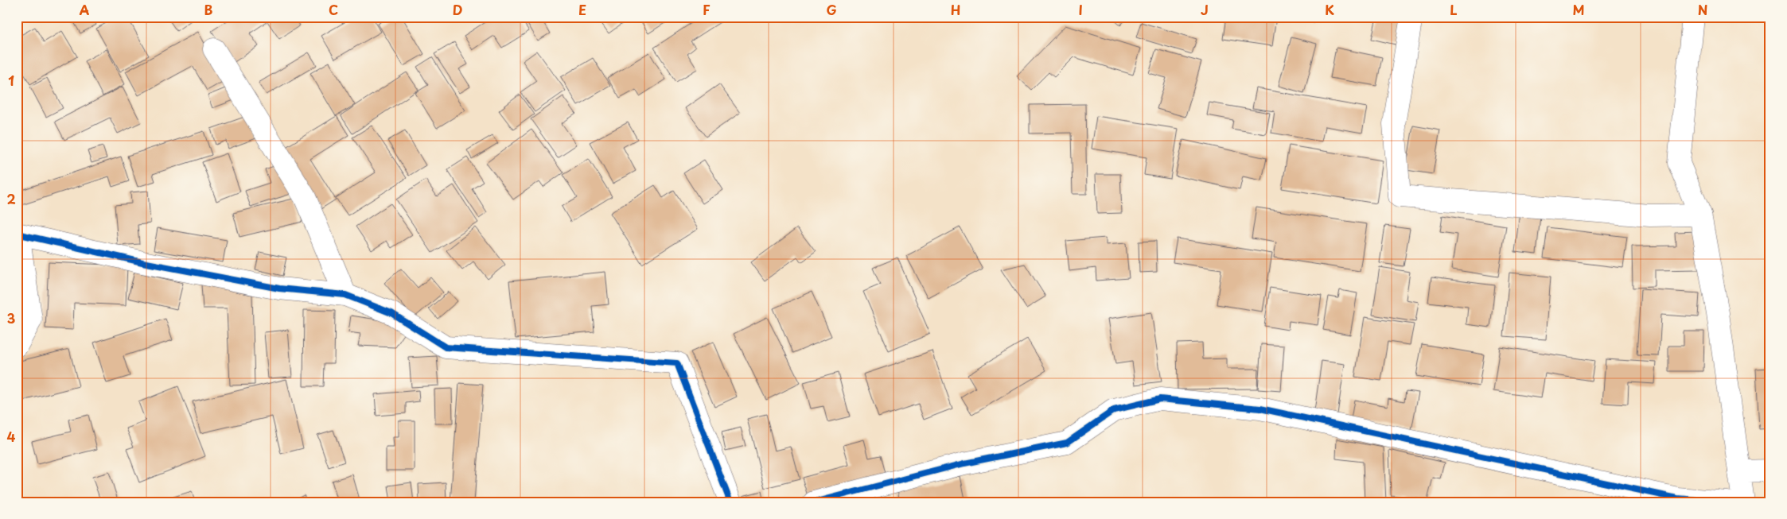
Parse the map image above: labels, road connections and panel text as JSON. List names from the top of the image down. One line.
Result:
{"grid":{"columns":["A","B","C","D","E","F","G","H","I","J","K","L","M","N"],"rows":["1","2","3","4"]}}
